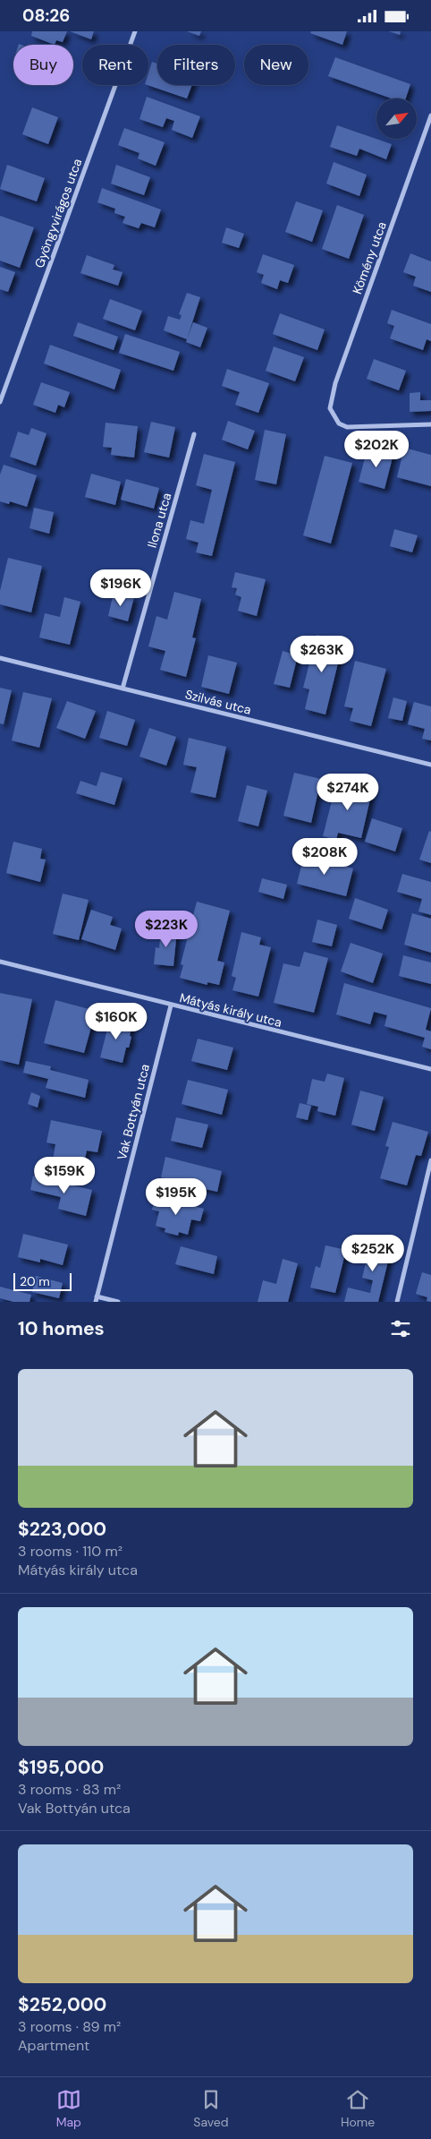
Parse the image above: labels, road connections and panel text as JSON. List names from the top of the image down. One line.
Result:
{"streets":{"street":["Gyöngyvirágos utca","Kömény utca","Ilona utca","Szilvás utca","Mátyás király utca","Vak Bottyán utca"]},"crossings":[["Ilona utca","Szilvás utca"],["Mátyás király utca","Vak Bottyán utca"]],"scale_bar":"20 m","north":"top right","page":{"status":"08:26","chip":["Buy","Rent","Filters","New"],"price":["$202K","$196K","$263K","$274K","$208K","$223K","$160K","$159K","$195K","$252K"],"scale":"20 m","heading":"10 homes","list":[{"name":"$223,000","note":"3 rooms · 110 m² · Mátyás király utca"},{"name":"$195,000","note":"3 rooms · 83 m² · Vak Bottyán utca"},{"name":"$252,000","note":"3 rooms · 89 m² · Apartment"}],"tabs":["Map","Saved","Home"]}}
